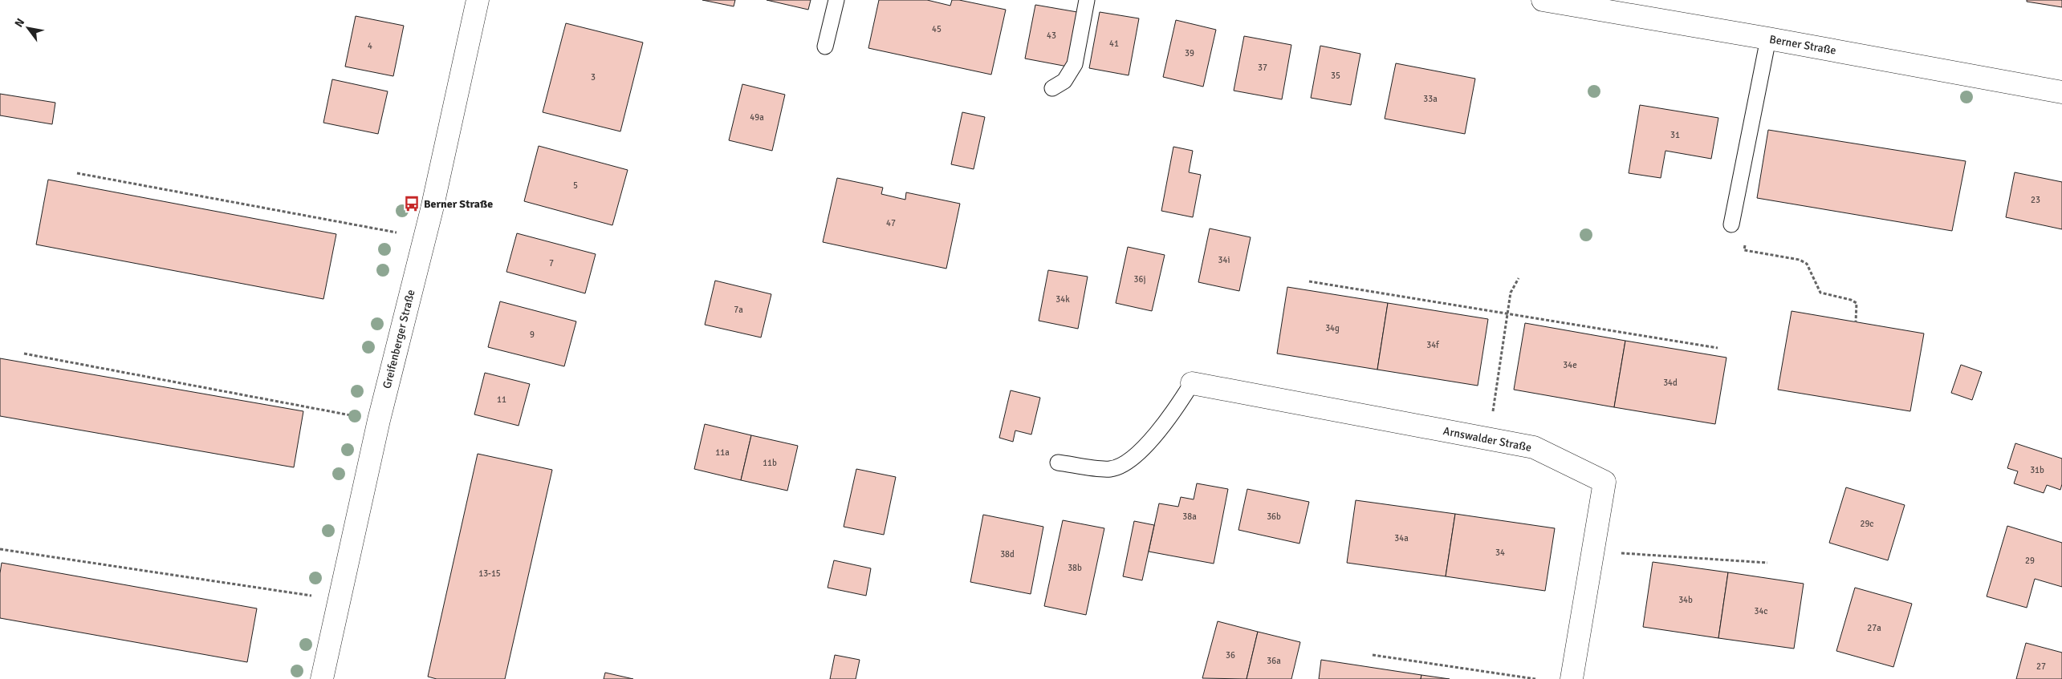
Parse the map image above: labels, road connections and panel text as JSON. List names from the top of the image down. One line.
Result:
{"streets":{"street":["Berner Straße","Greifenberger Straße","Arnswalder Straße"]},"places":{"bus stop":["Berner Straße"]},"house_numbers":["45","43","41","4","39","37","35","3","33a","49a","31","5","23","47","34i","7","36j","34k","7a","34g","9","34f","34e","34d","11","11a","11b","31b","38a","36b","29c","34a","34","38d","29","38b","13-15","34b","34c","27a","36","36a","27"],"north":"top left"}
